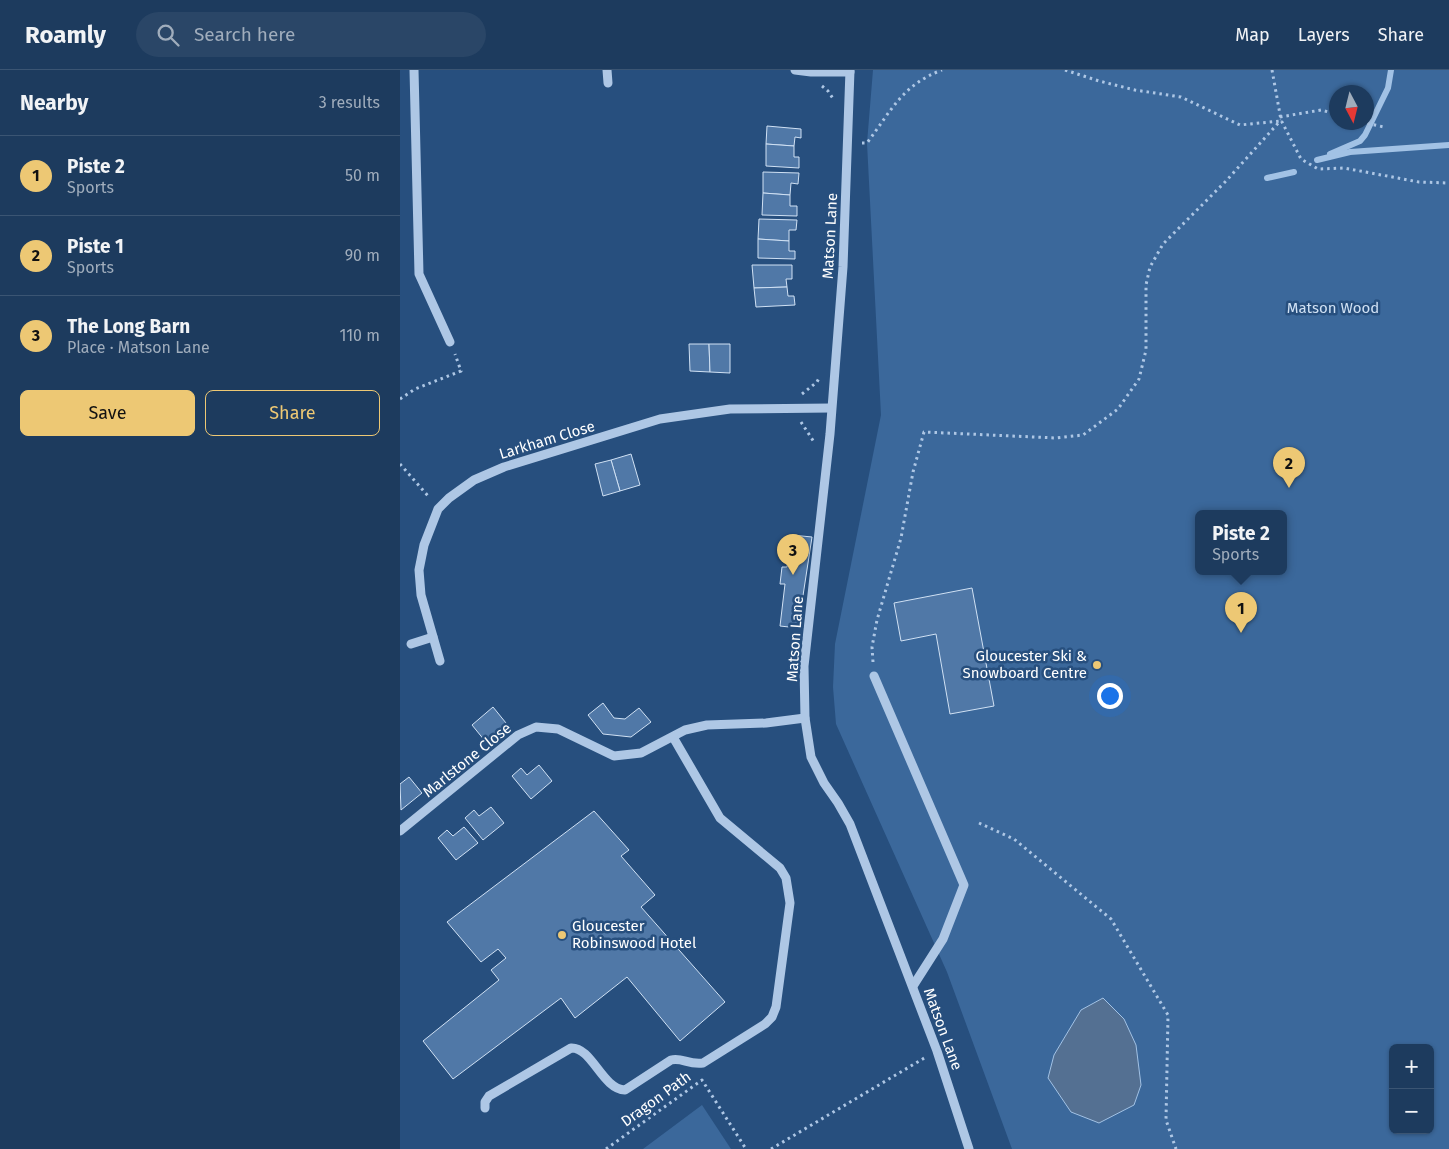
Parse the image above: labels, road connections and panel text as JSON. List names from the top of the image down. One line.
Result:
{"streets":{"street":["Matson Lane","Larkham Close","Marlstone Close"],"path":["Dragon Path"]},"crossings":[["Matson Lane","Larkham Close"]],"parks":["Matson Wood"],"places":["Gloucester Ski & Snowboard Centre","Gloucester Robinswood Hotel"],"north":"bottom","page":{"header":"Roamly","search":"Search here","nav":["Map","Layers","Share"],"heading":["Nearby","3 results"],"list":[{"mark":"1","name":"Piste 2","note":"Sports","value":"50 m"},{"mark":"2","name":"Piste 1","note":"Sports","value":"90 m"},{"mark":"3","name":"The Long Barn","note":"Place · Matson Lane","value":"110 m"}],"buttons":["Save","Share"],"pins":["2","3","1"],"popup":["Piste 2","Sports"],"map_buttons":["+","−"]}}
